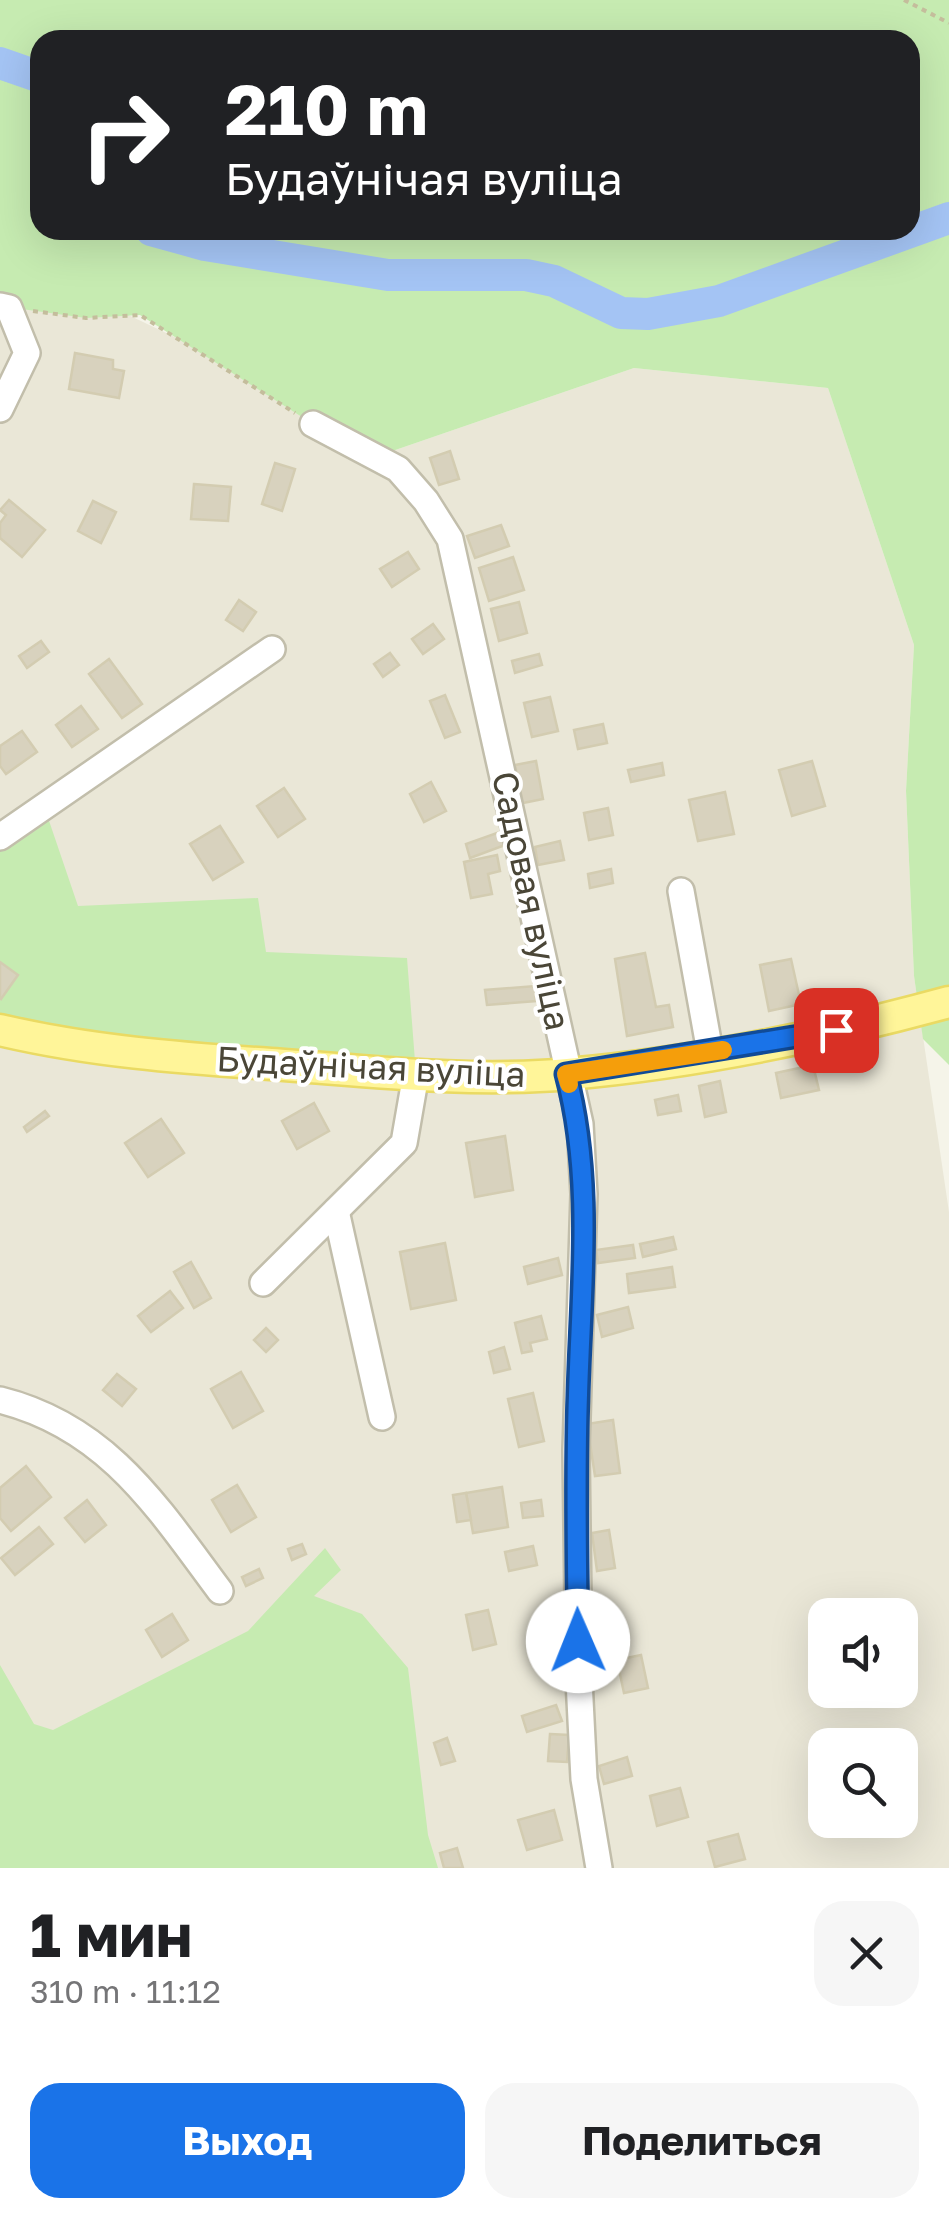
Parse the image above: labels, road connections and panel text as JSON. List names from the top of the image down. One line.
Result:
{"streets":{"main road":["Будаўнічая вуліца"],"street":["Садовая вуліца"]},"crossings":[["Садовая вуліца","Будаўнічая вуліца"]],"page":{"turn":["210 m","Будаўнічая вуліца"],"heading":["1 мин","310 m · 11:12"],"buttons":["Выход","Поделиться"]}}
